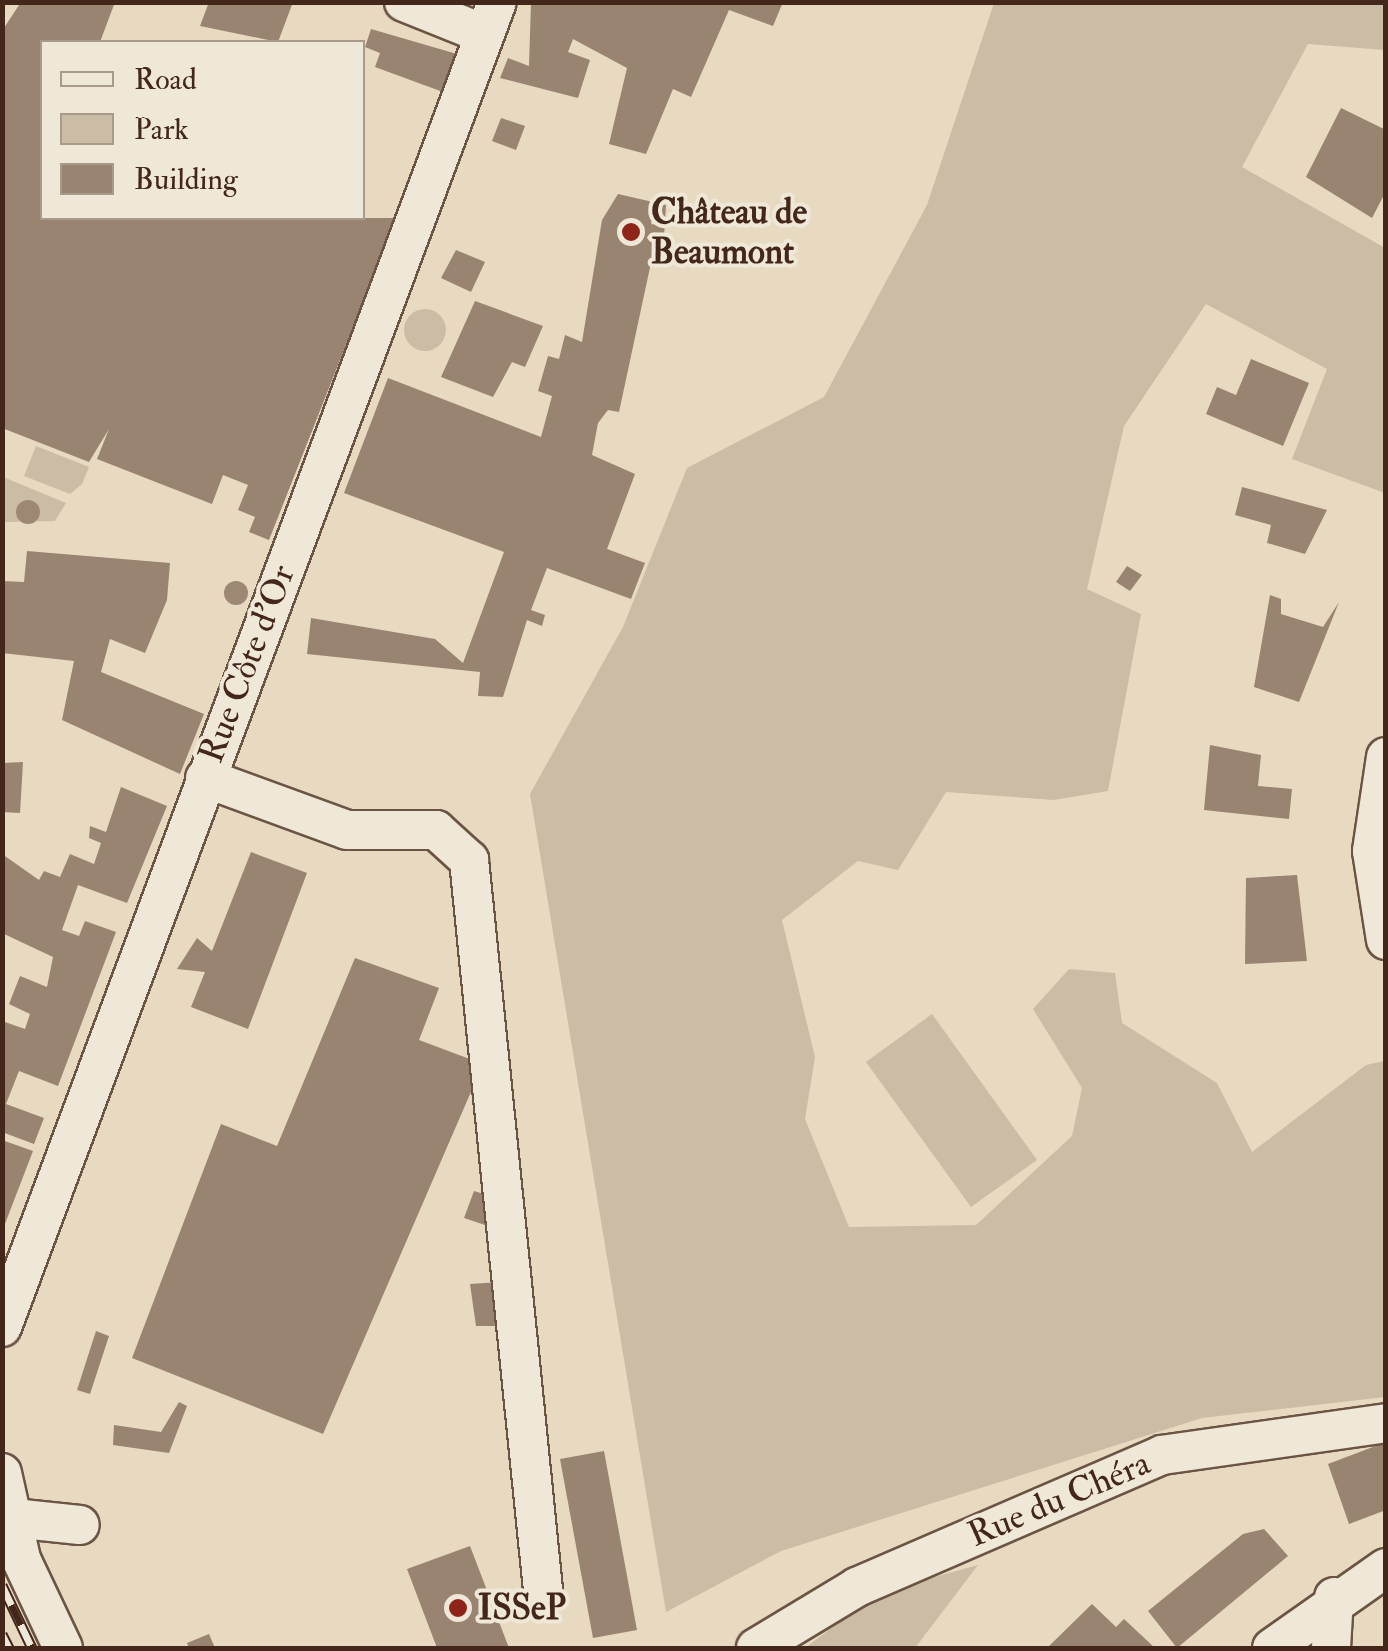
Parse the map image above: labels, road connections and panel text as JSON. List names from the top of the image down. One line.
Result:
{"streets":{"street":["Rue Côte d'Or","Rue du Chéra"]},"places":["Château de Beaumont","ISSeP"],"legend":["Road","Park","Building"]}
